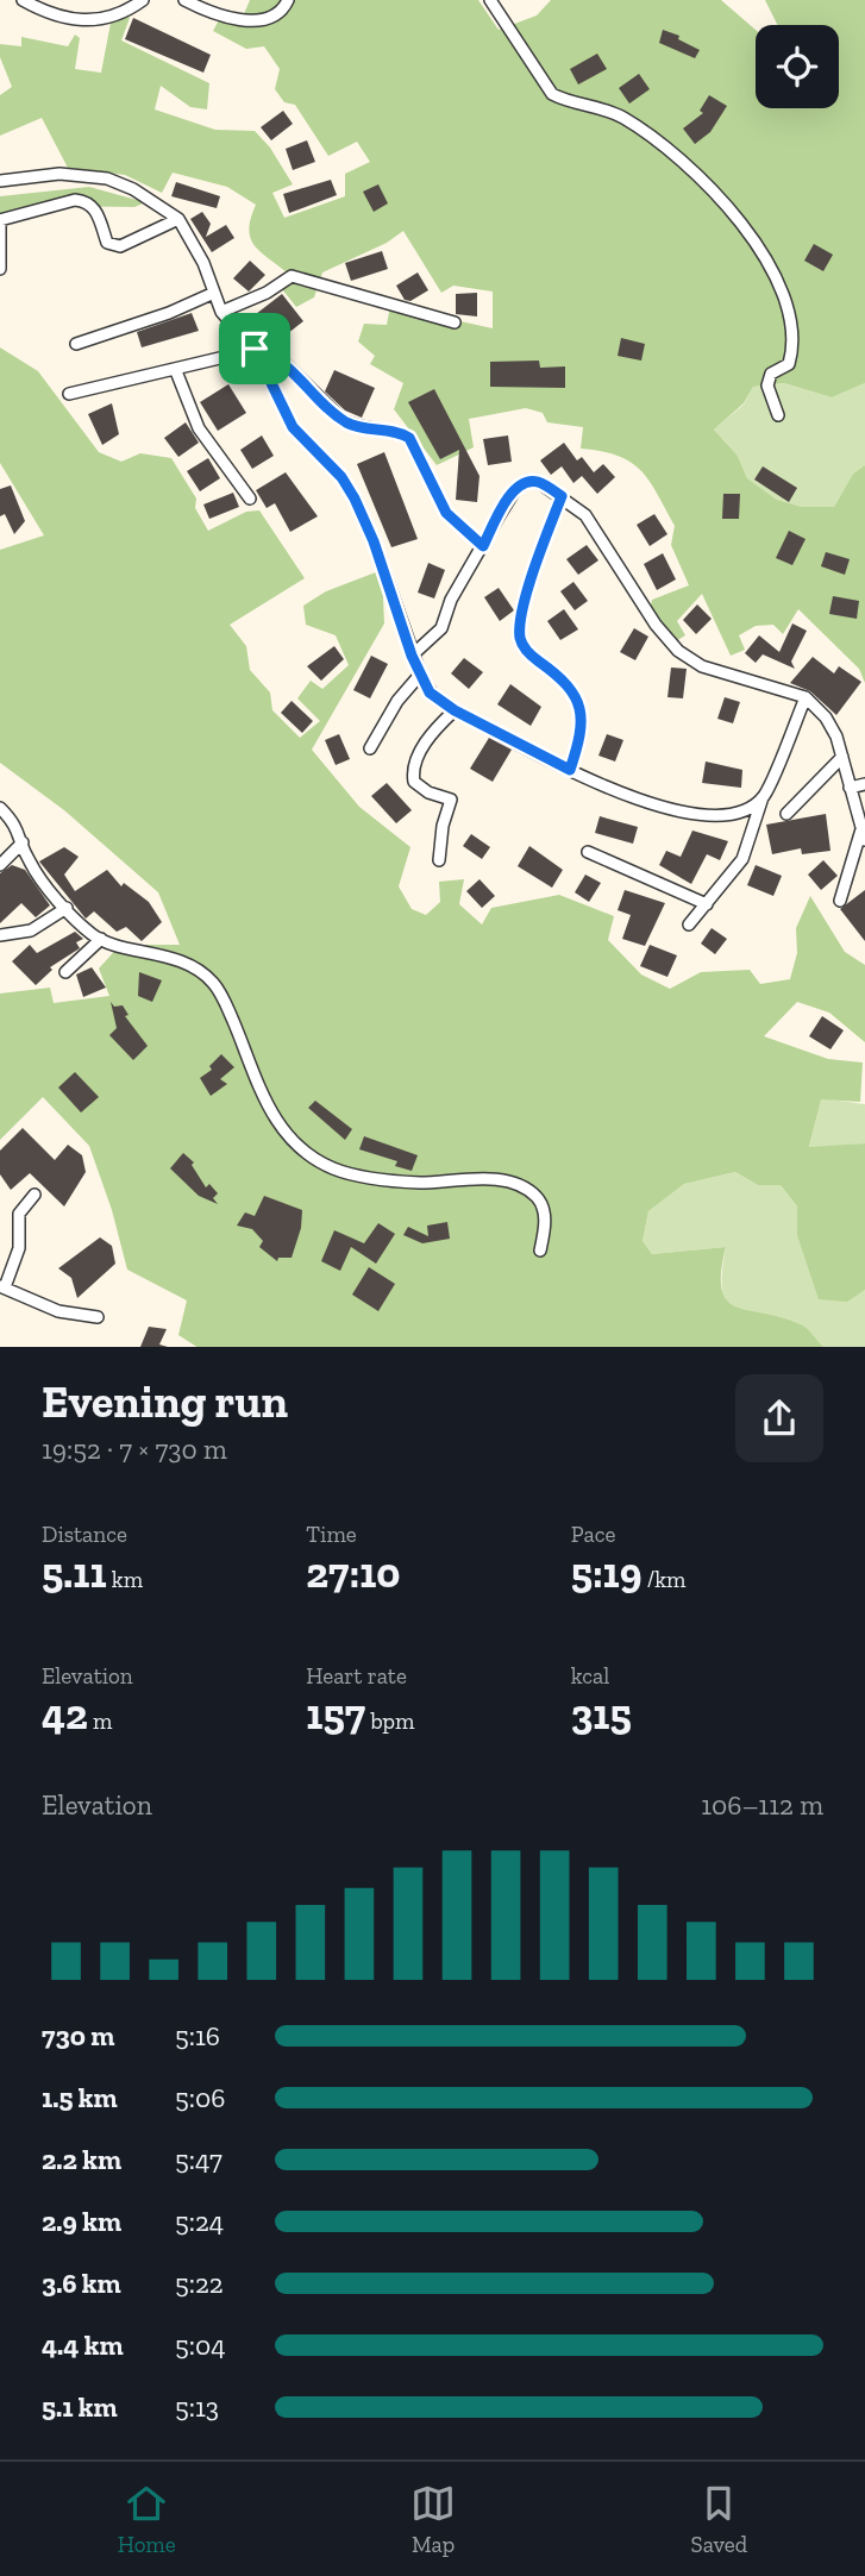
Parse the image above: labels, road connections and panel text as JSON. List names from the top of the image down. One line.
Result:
{"page":{"heading":["Evening run","19:52 · 7 × 730 m"],"stats":[["Distance","5.11 km"],["Time","27:10"],["Pace","5:19 /km"],["Elevation","42 m"],["Heart rate","157 bpm"],["kcal","315"]],"chart":["Elevation","106–112 m"],"list":[{"name":"730 m","note":"5:16"},{"name":"1.5 km","note":"5:06"},{"name":"2.2 km","note":"5:47"},{"name":"2.9 km","note":"5:24"},{"name":"3.6 km","note":"5:22"},{"name":"4.4 km","note":"5:04"},{"name":"5.1 km","note":"5:13"}],"tabs":["Home","Map","Saved"]}}
